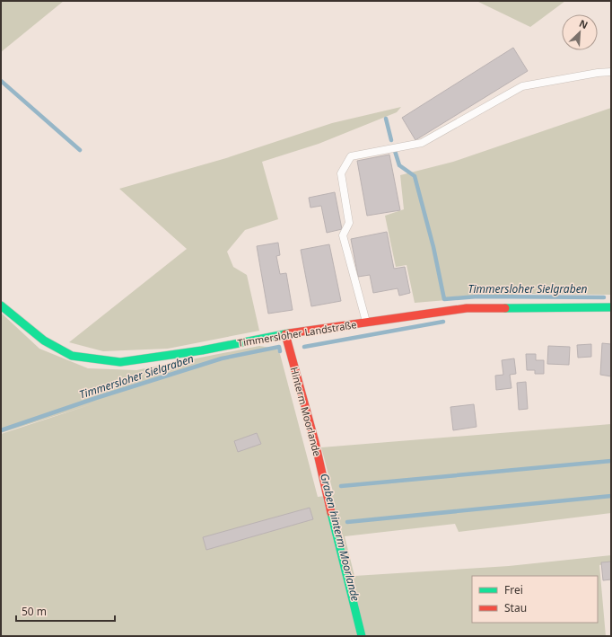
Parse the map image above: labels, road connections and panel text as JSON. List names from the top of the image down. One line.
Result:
{"streets":{"street":["Timmersloher Landstraße","Hinterm Moorlande"]},"crossings":[["Timmersloher Landstraße","Hinterm Moorlande"]],"water":["Timmersloher Sielgraben","Graben hinterm Moorlande"],"legend":["Frei","Stau"],"scale_bar":"50 m","north":"top right"}
